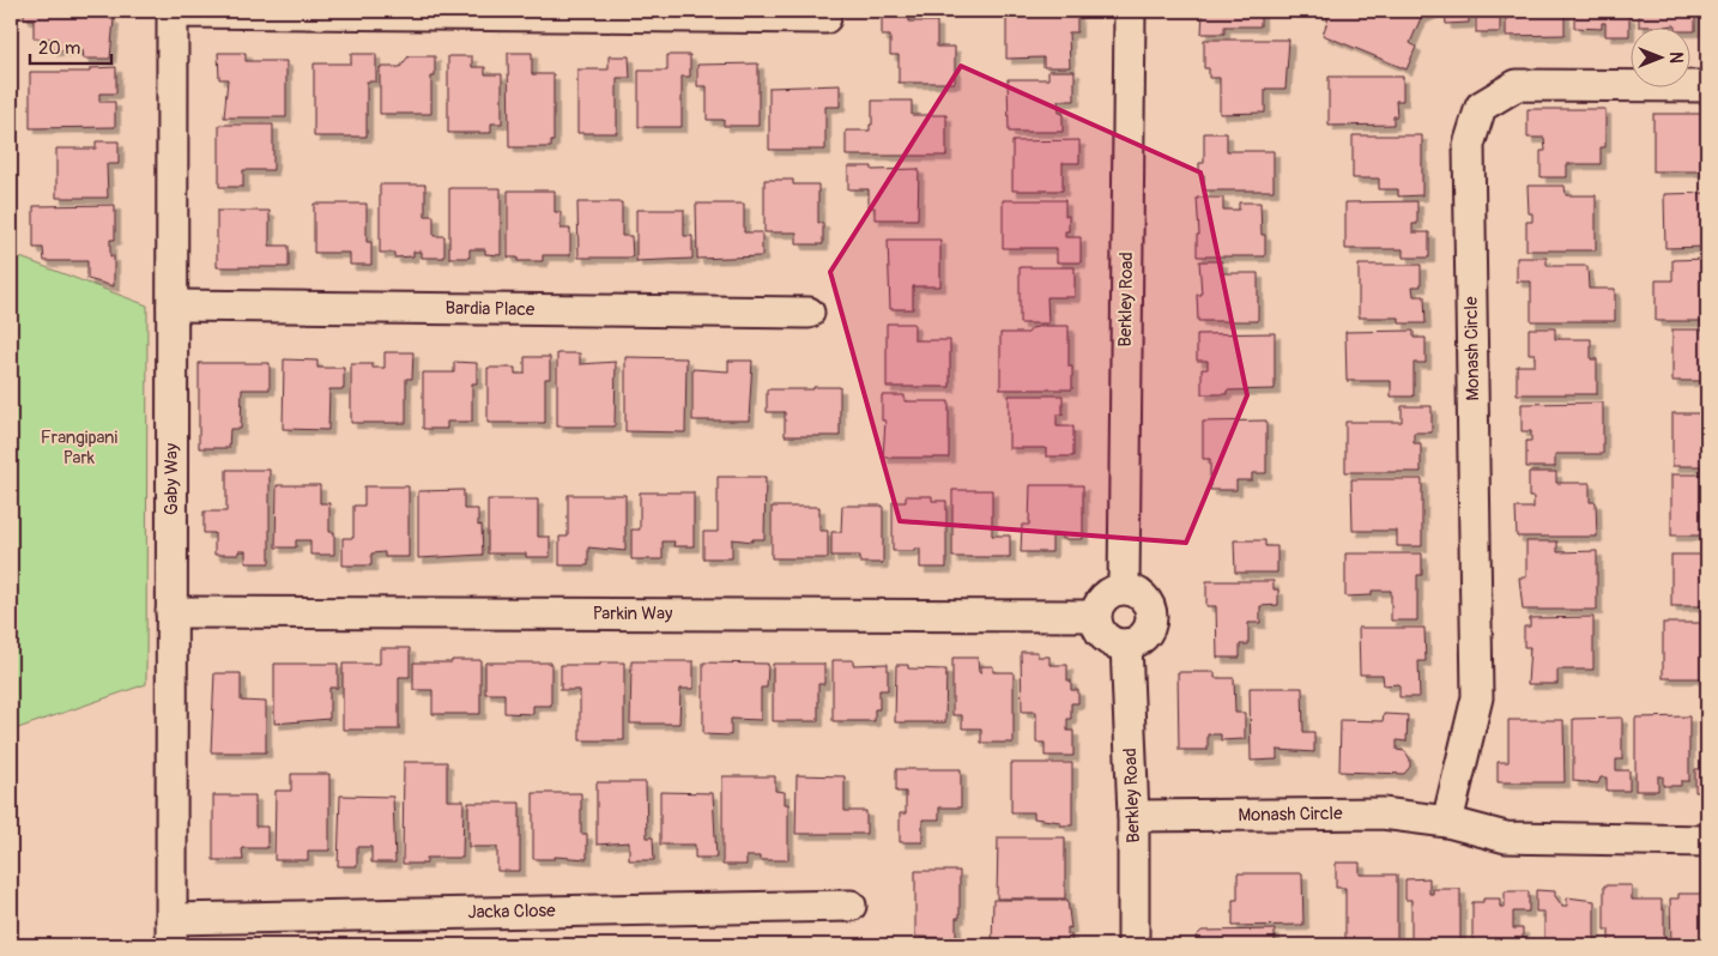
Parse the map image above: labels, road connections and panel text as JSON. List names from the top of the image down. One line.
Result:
{"streets":{"street":["Berkley Road","Bardia Place","Monash Circle","Gaby Way","Parkin Way","Jacka Close"]},"crossings":[["Berkley Road","Monash Circle"],["Berkley Road","Parkin Way"],["Bardia Place","Gaby Way"],["Gaby Way","Parkin Way"],["Gaby Way","Jacka Close"]],"parks":["Frangipani Park"],"scale_bar":"20 m","north":"right"}
